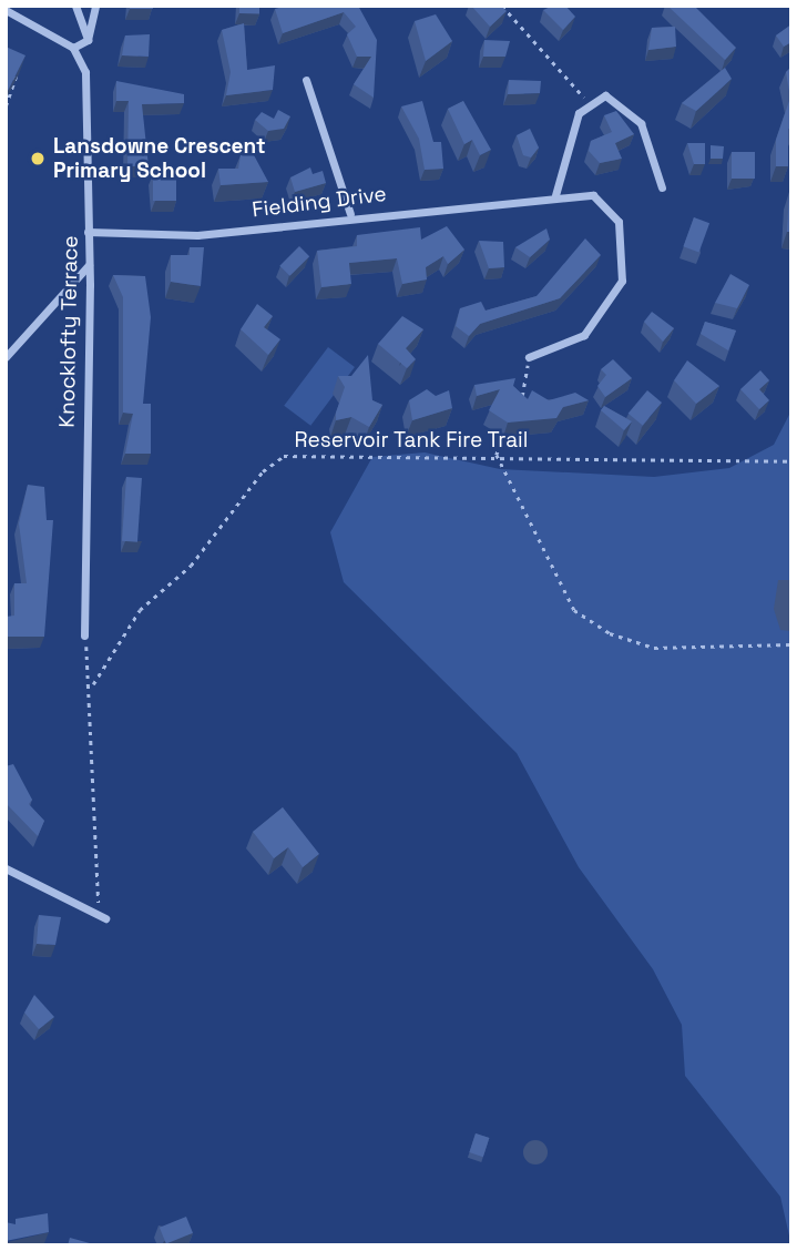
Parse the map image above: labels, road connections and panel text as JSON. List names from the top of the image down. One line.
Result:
{"streets":{"street":["Fielding Drive","Knocklofty Terrace"],"path":["Reservoir Tank Fire Trail"]},"crossings":[["Fielding Drive","Knocklofty Terrace"]],"places":["Lansdowne Crescent Primary School"]}
